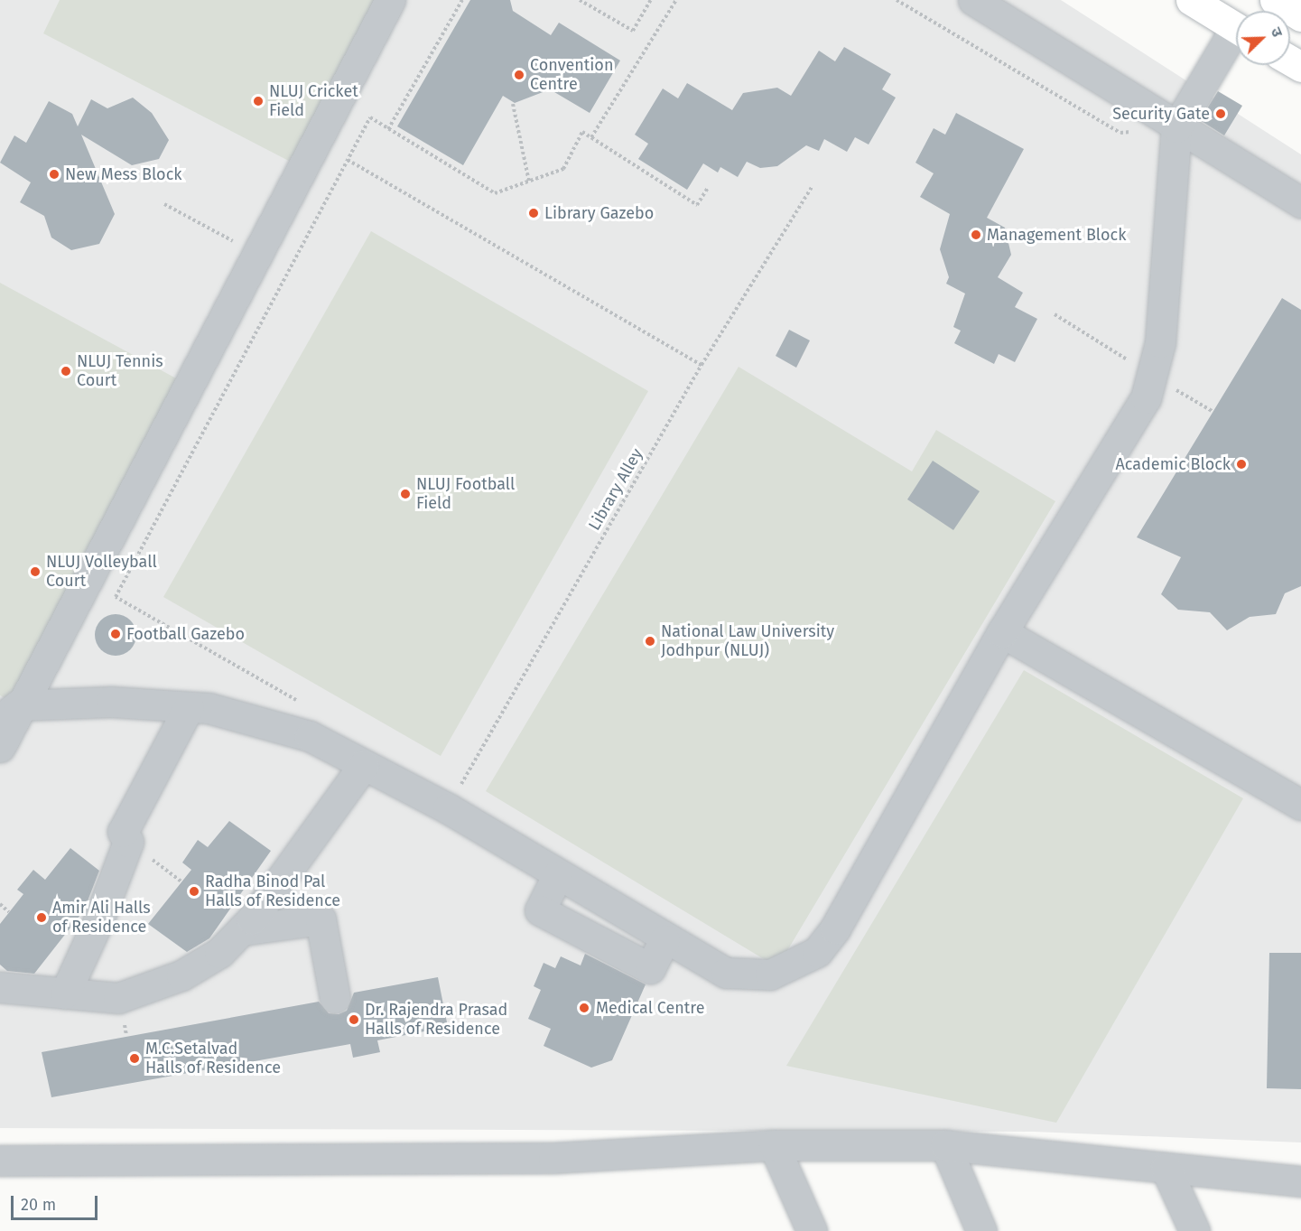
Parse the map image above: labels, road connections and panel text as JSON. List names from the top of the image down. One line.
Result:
{"streets":{"path":["Library Alley"]},"places":["Convention Centre","NLUJ Cricket Field","Security Gate","New Mess Block","Library Gazebo","Management Block","NLUJ Tennis Court","Academic Block","NLUJ Football Field","NLUJ Volleyball Court","Football Gazebo","National Law University Jodhpur (NLUJ)","Radha Binod Pal Halls of Residence","Amir Ali Halls of Residence","Medical Centre","Dr. Rajendra Prasad Halls of Residence","M.C.Setalvad Halls of Residence"],"scale_bar":"20 m","north":"top right"}
